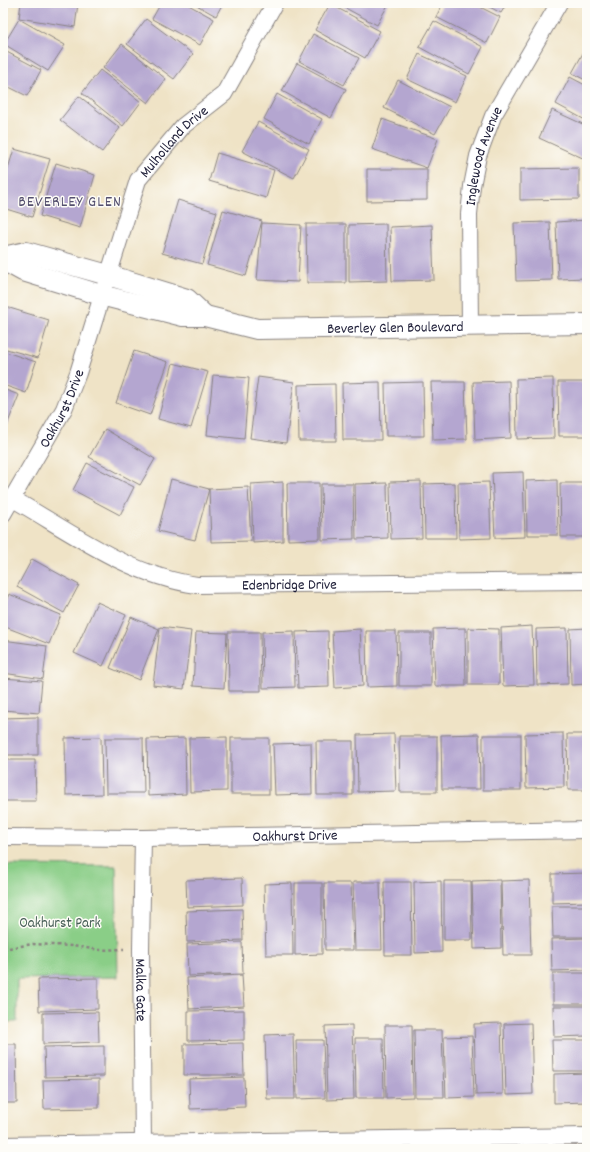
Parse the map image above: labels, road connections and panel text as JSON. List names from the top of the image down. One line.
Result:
{"streets":{"street":["Mulholland Drive","Inglewood Avenue","Beverley Glen Boulevard","Oakhurst Drive","Edenbridge Drive","Malka Gate"]},"crossings":[["Mulholland Drive","Beverley Glen Boulevard"],["Mulholland Drive","Oakhurst Drive"],["Inglewood Avenue","Beverley Glen Boulevard"],["Beverley Glen Boulevard","Oakhurst Drive"],["Oakhurst Drive","Edenbridge Drive"],["Oakhurst Drive","Malka Gate"]],"districts":["BEVERLEY GLEN"],"parks":["Oakhurst Park"]}
